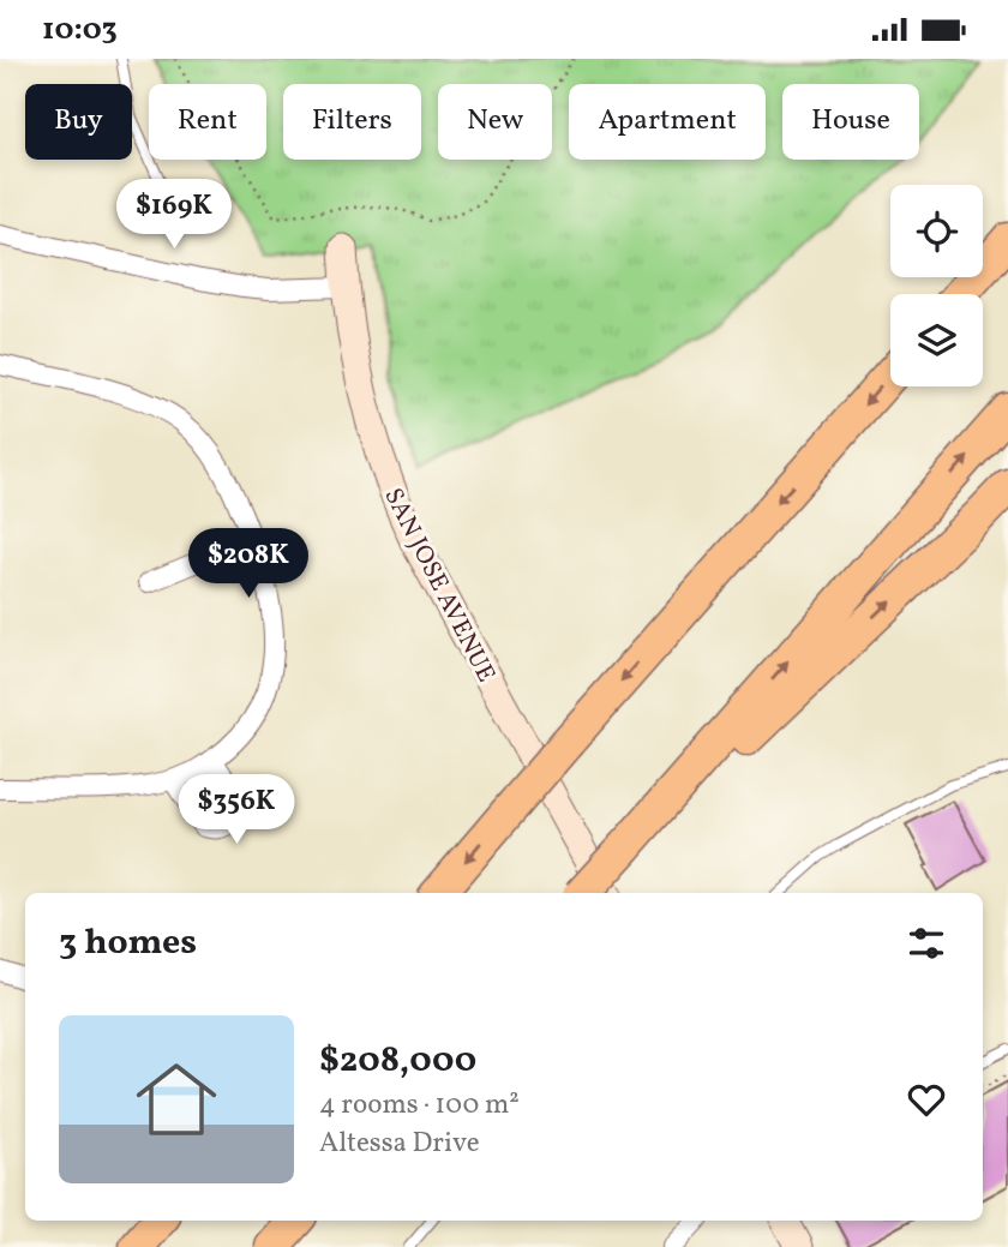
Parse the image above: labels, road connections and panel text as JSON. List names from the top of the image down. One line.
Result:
{"streets":{"street":["SAN JOSE AVENUE"]},"page":{"status":"10:03","chip":["Buy","Rent","Filters","New","Apartment","House"],"price":["$169K","$208K","$356K"],"heading":"3 homes","list":[{"name":"$208,000","note":"4 rooms · 100 m² · Altessa Drive"}]}}
